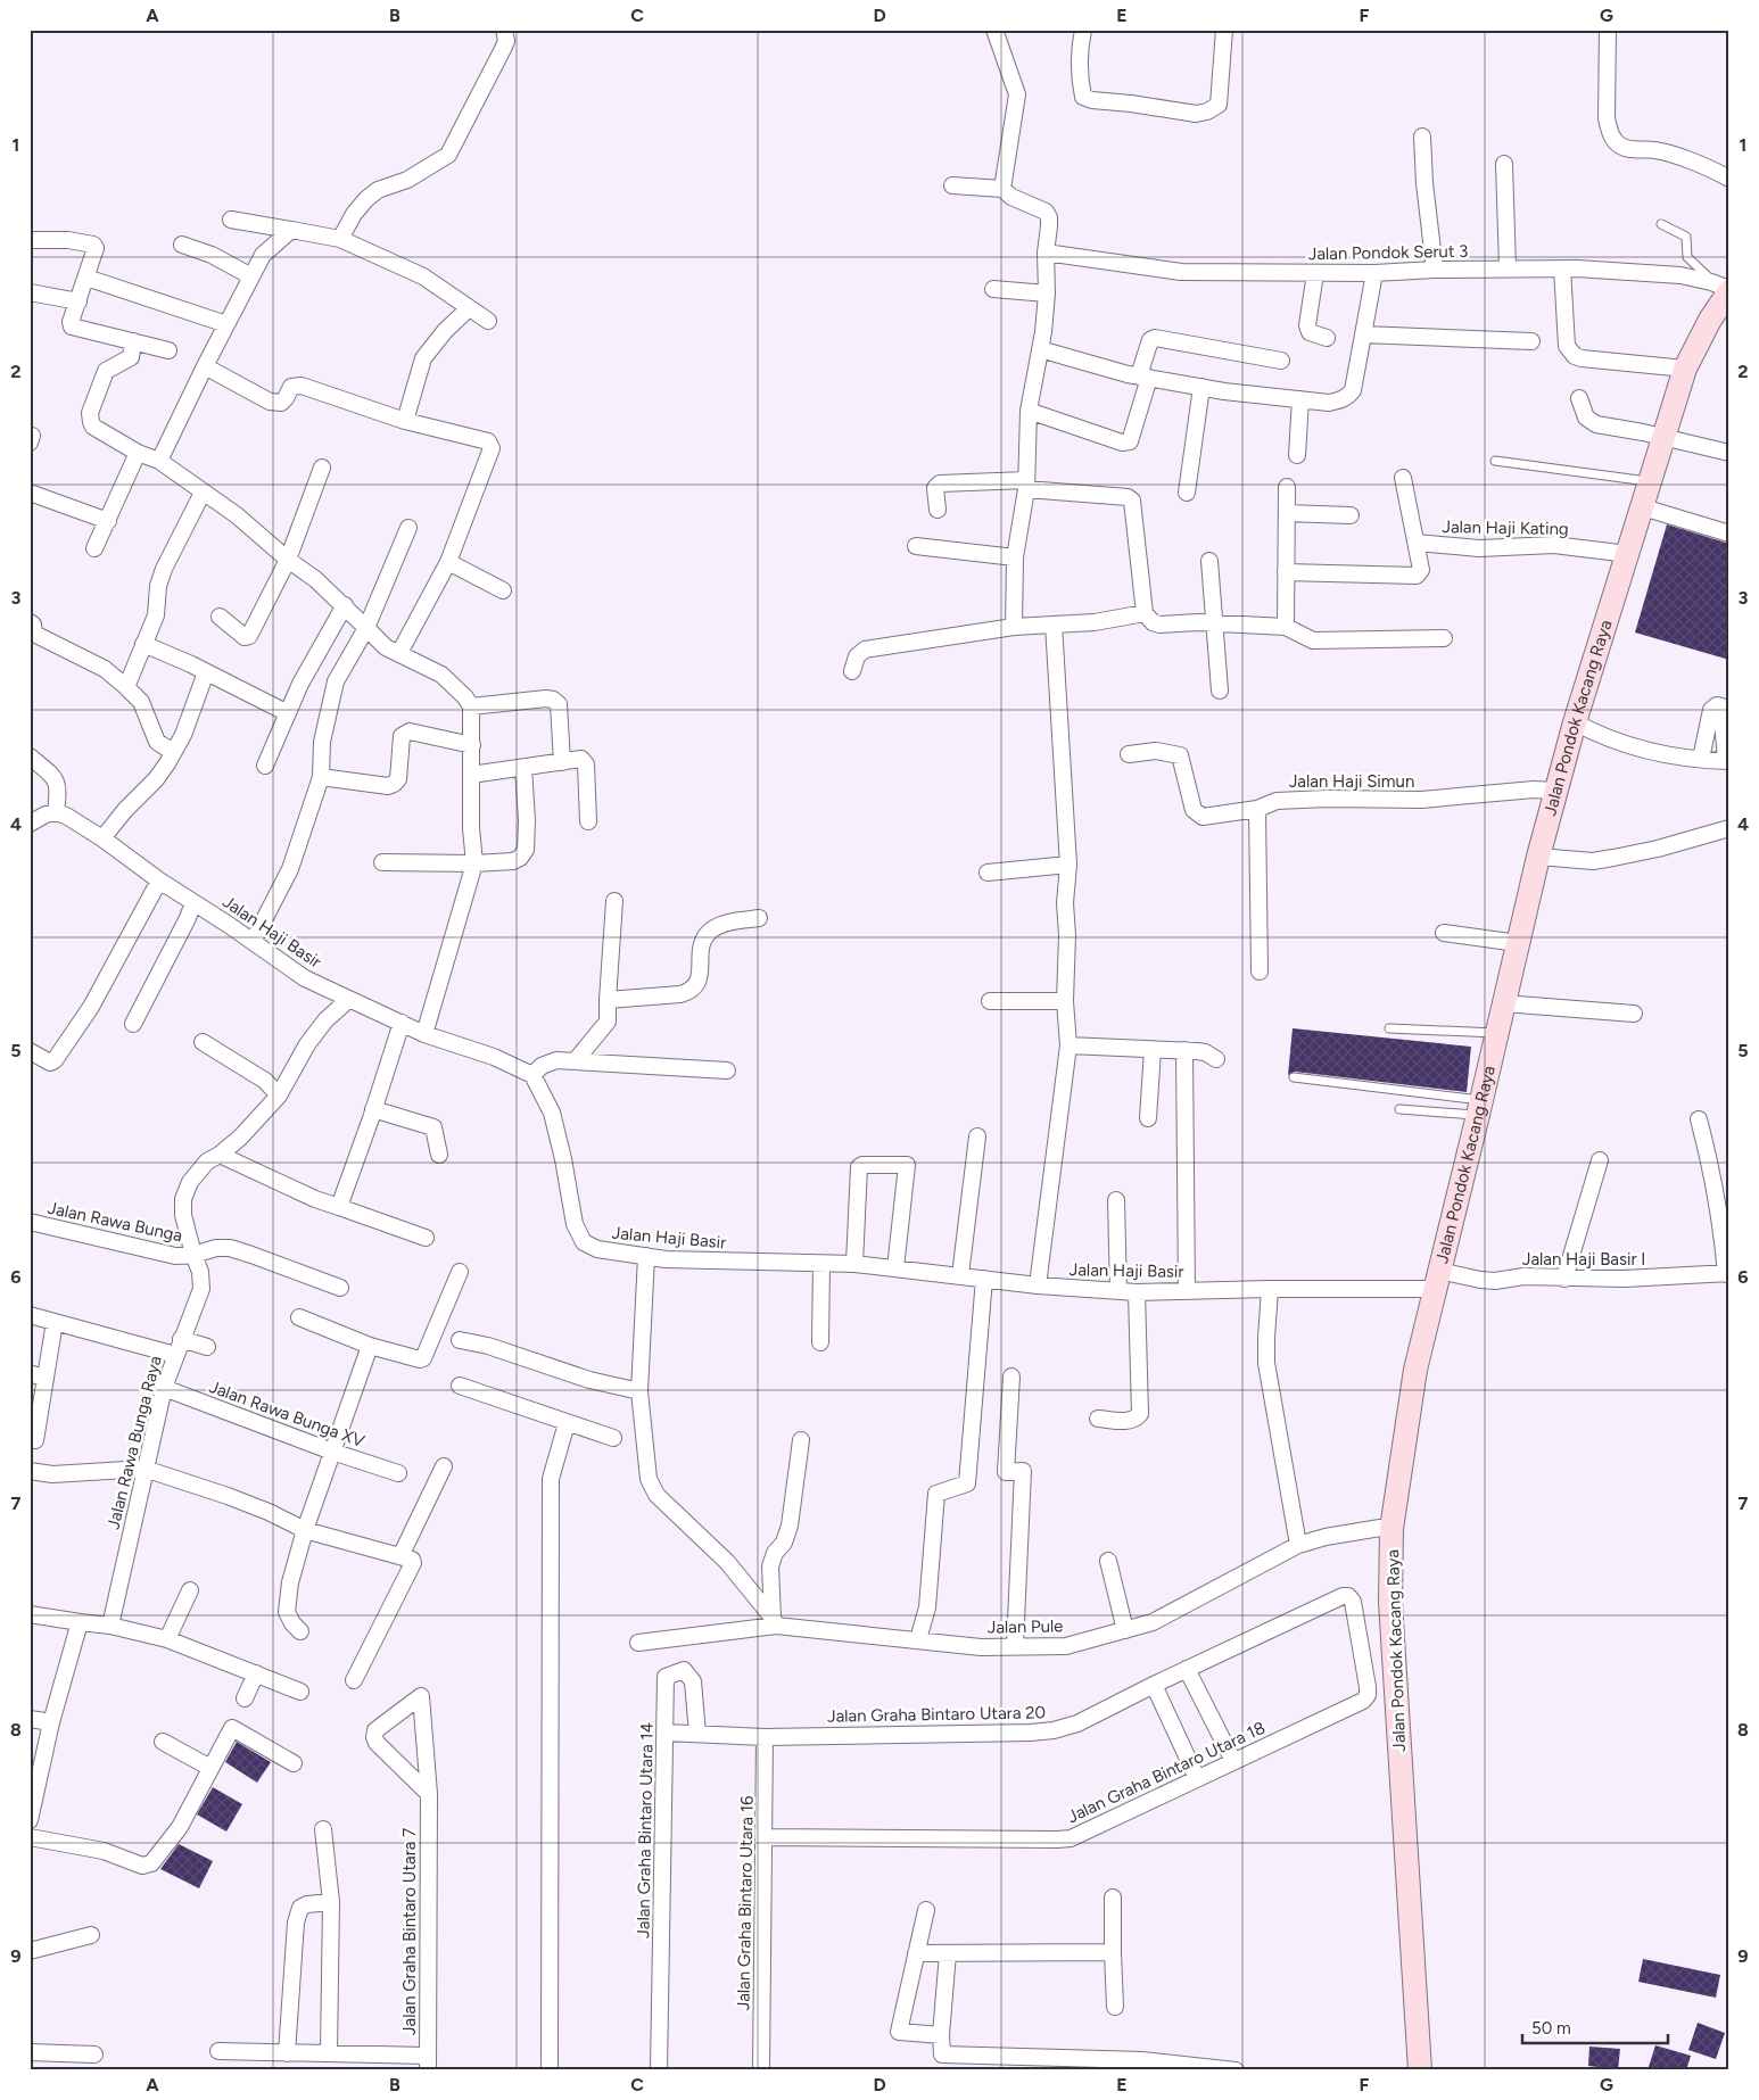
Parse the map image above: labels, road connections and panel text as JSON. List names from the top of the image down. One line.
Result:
{"streets":{"main road":["Jalan Pondok Kacang Raya"],"street":["Jalan Pondok Serut 3","Jalan Haji Kating","Jalan Haji Simun","Jalan Haji Basir","Jalan Rawa Bunga","Jalan Haji Basir I","Jalan Rawa Bunga XV","Jalan Rawa Bunga Raya","Jalan Pule","Jalan Graha Bintaro Utara 20","Jalan Graha Bintaro Utara 18","Jalan Graha Bintaro Utara 14","Jalan Graha Bintaro Utara 16","Jalan Graha Bintaro Utara 7"]},"crossings":[["Jalan Pondok Serut 3","Jalan Pondok Kacang Raya"],["Jalan Haji Kating","Jalan Pondok Kacang Raya"],["Jalan Pondok Kacang Raya","Jalan Haji Simun"],["Jalan Pondok Kacang Raya","Jalan Haji Basir"],["Jalan Pondok Kacang Raya","Jalan Haji Basir I"],["Jalan Pondok Kacang Raya","Jalan Pule"],["Jalan Haji Basir","Jalan Haji Basir I"],["Jalan Haji Basir","Jalan Rawa Bunga Raya"],["Jalan Rawa Bunga","Jalan Rawa Bunga Raya"],["Jalan Rawa Bunga XV","Jalan Rawa Bunga Raya"],["Jalan Graha Bintaro Utara 20","Jalan Graha Bintaro Utara 18"],["Jalan Graha Bintaro Utara 20","Jalan Graha Bintaro Utara 14"],["Jalan Graha Bintaro Utara 20","Jalan Graha Bintaro Utara 16"],["Jalan Graha Bintaro Utara 18","Jalan Graha Bintaro Utara 16"]],"scale_bar":"50 m","grid":{"columns":["A","B","C","D","E","F","G"],"rows":["1","2","3","4","5","6","7","8","9"]}}
